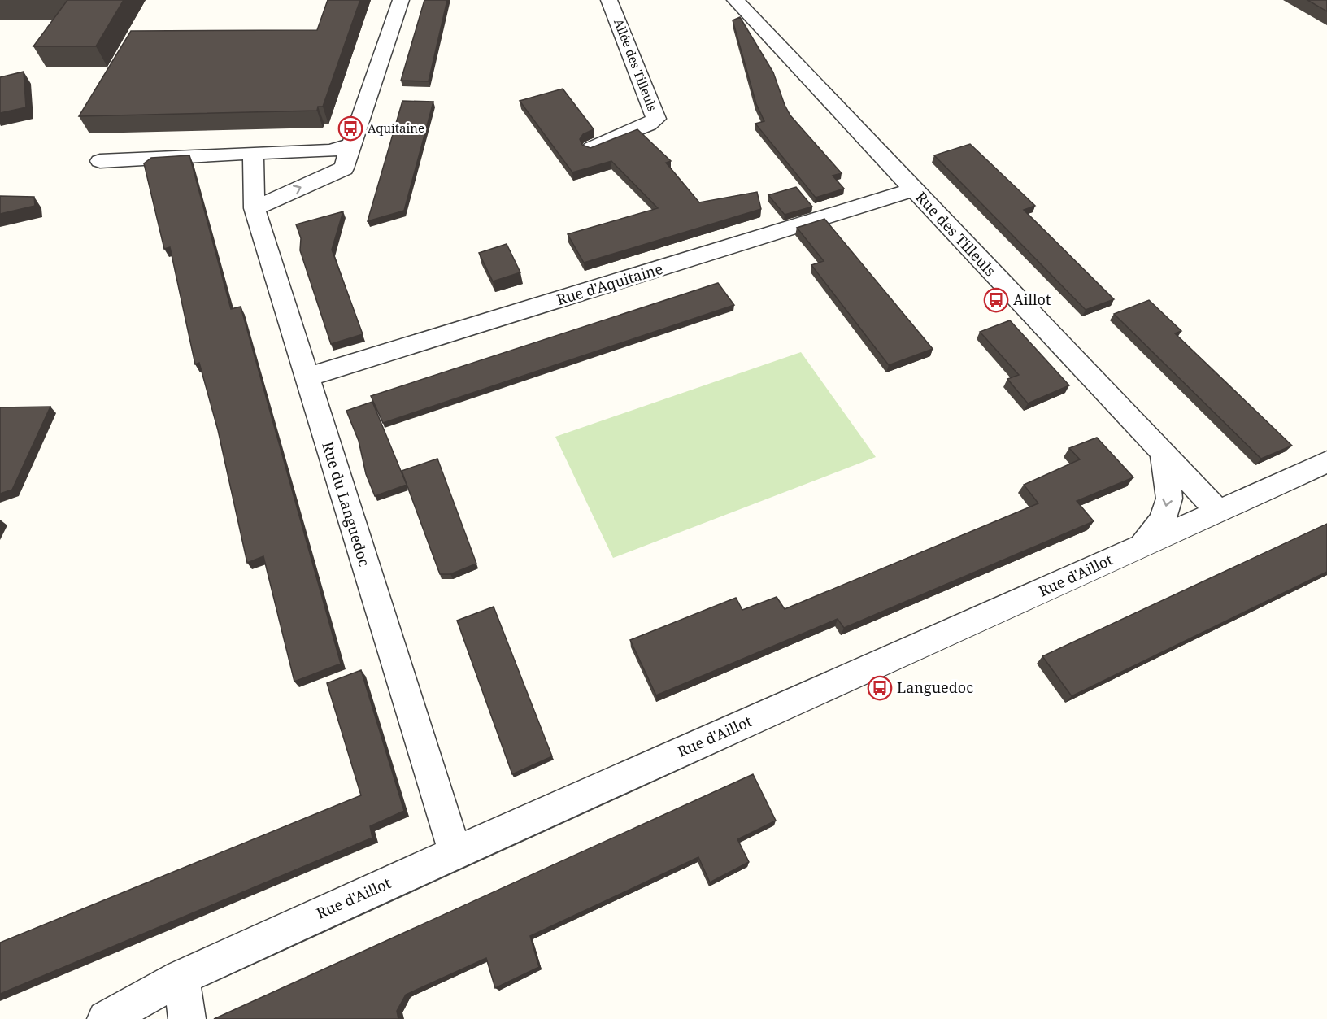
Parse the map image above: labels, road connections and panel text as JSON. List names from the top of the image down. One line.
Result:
{"streets":{"street":["Allée des Tilleuls","Rue des Tilleuls","Rue d'Aquitaine","Rue du Languedoc","Rue d'Aillot"]},"crossings":[["Rue des Tilleuls","Rue d'Aquitaine"],["Rue des Tilleuls","Rue d'Aillot"],["Rue d'Aquitaine","Rue du Languedoc"],["Rue du Languedoc","Rue d'Aillot"]],"places":{"bus stop":["Aquitaine","Aillot","Languedoc"]}}
